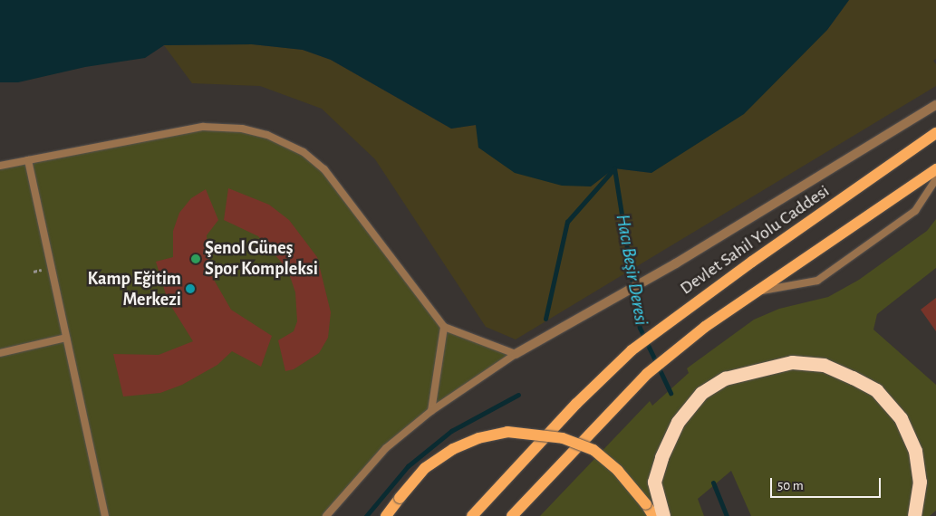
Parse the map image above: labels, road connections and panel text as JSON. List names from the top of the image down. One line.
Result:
{"streets":{"main road":["Devlet Sahil Yolu Caddesi"]},"water":["Hacı Beşir Deresi"],"places":["Şenol Güneş Spor Kompleksi","Kamp Eğitim Merkezi"],"scale_bar":"50 m"}
